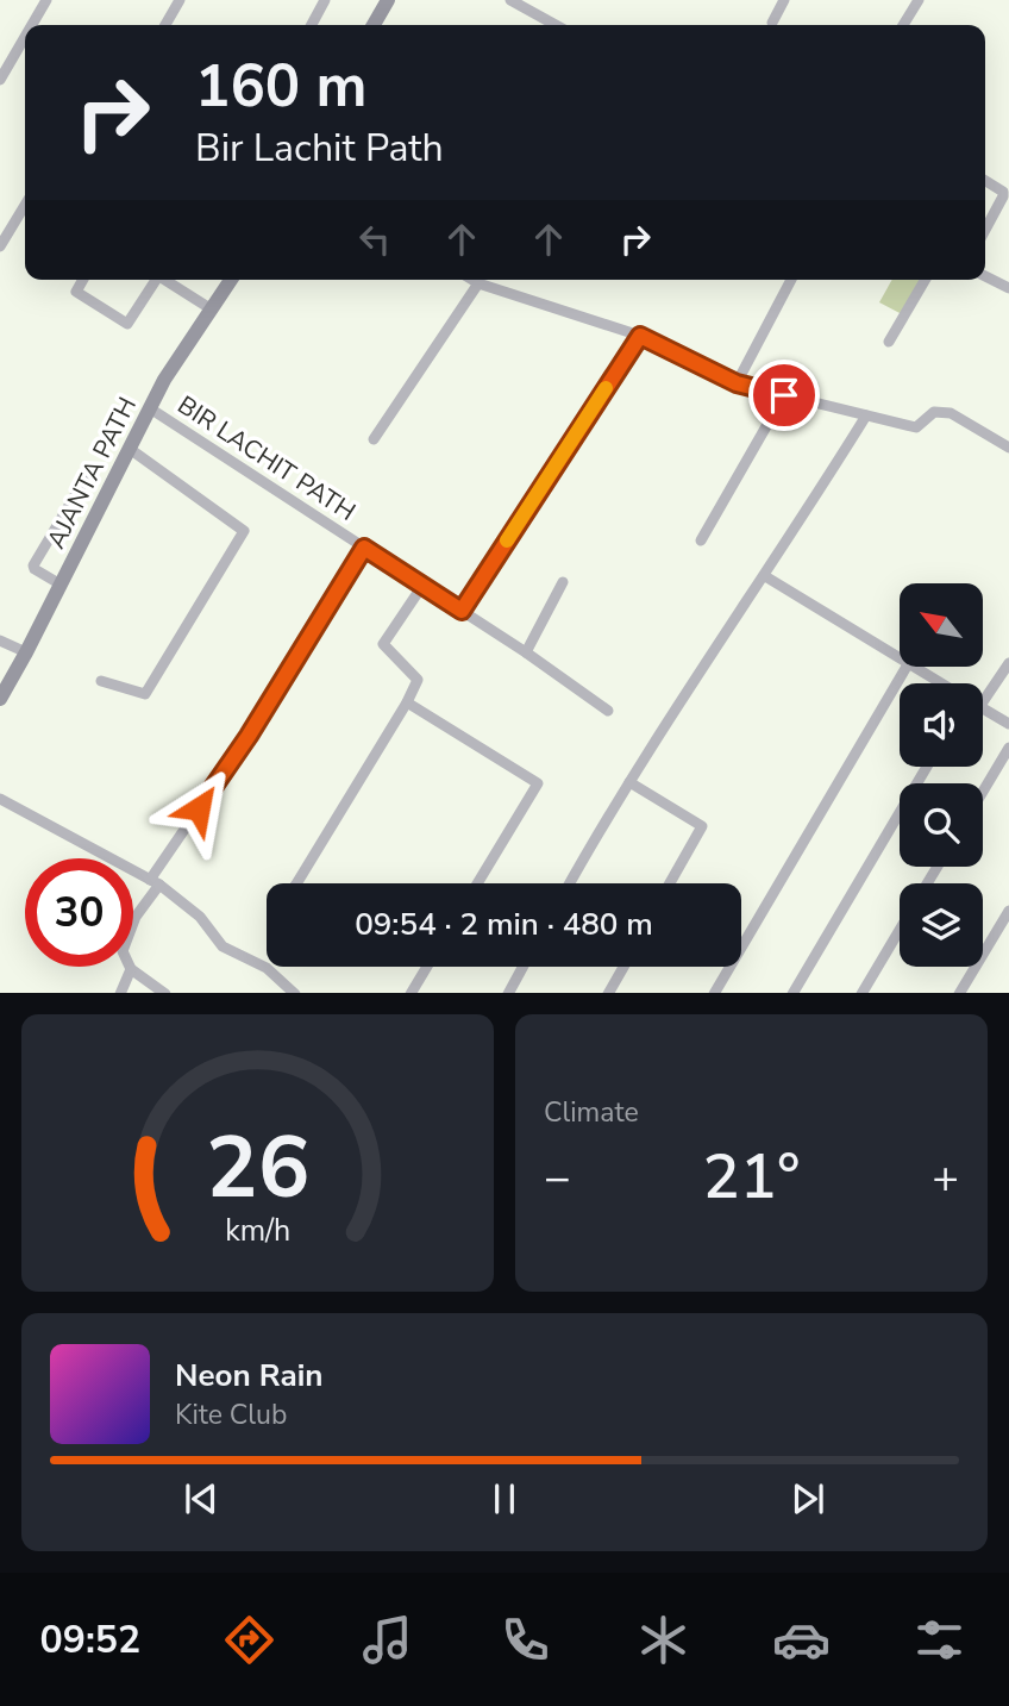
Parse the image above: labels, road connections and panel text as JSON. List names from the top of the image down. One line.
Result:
{"streets":{"street":["BIR LACHIT PATH","AJANTA PATH"]},"crossings":[["BIR LACHIT PATH","AJANTA PATH"]],"north":"top left","page":{"turn":["160 m","Bir Lachit Path"],"limit":"30","trip":"09:54 · 2 min · 480 m","tile":"Climate","heat":["−","21°","+"],"song":["Neon Rain","Kite Club"],"tabs":"09:52","gauge":["26","km/h"]}}
